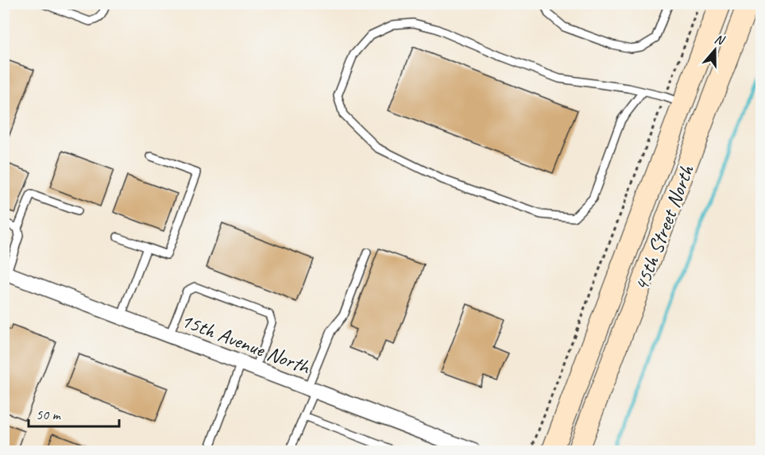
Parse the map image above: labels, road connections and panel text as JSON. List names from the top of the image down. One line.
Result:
{"streets":{"main road":["45th Street North"],"street":["15th Avenue North"]},"scale_bar":"50 m","north":"top"}
